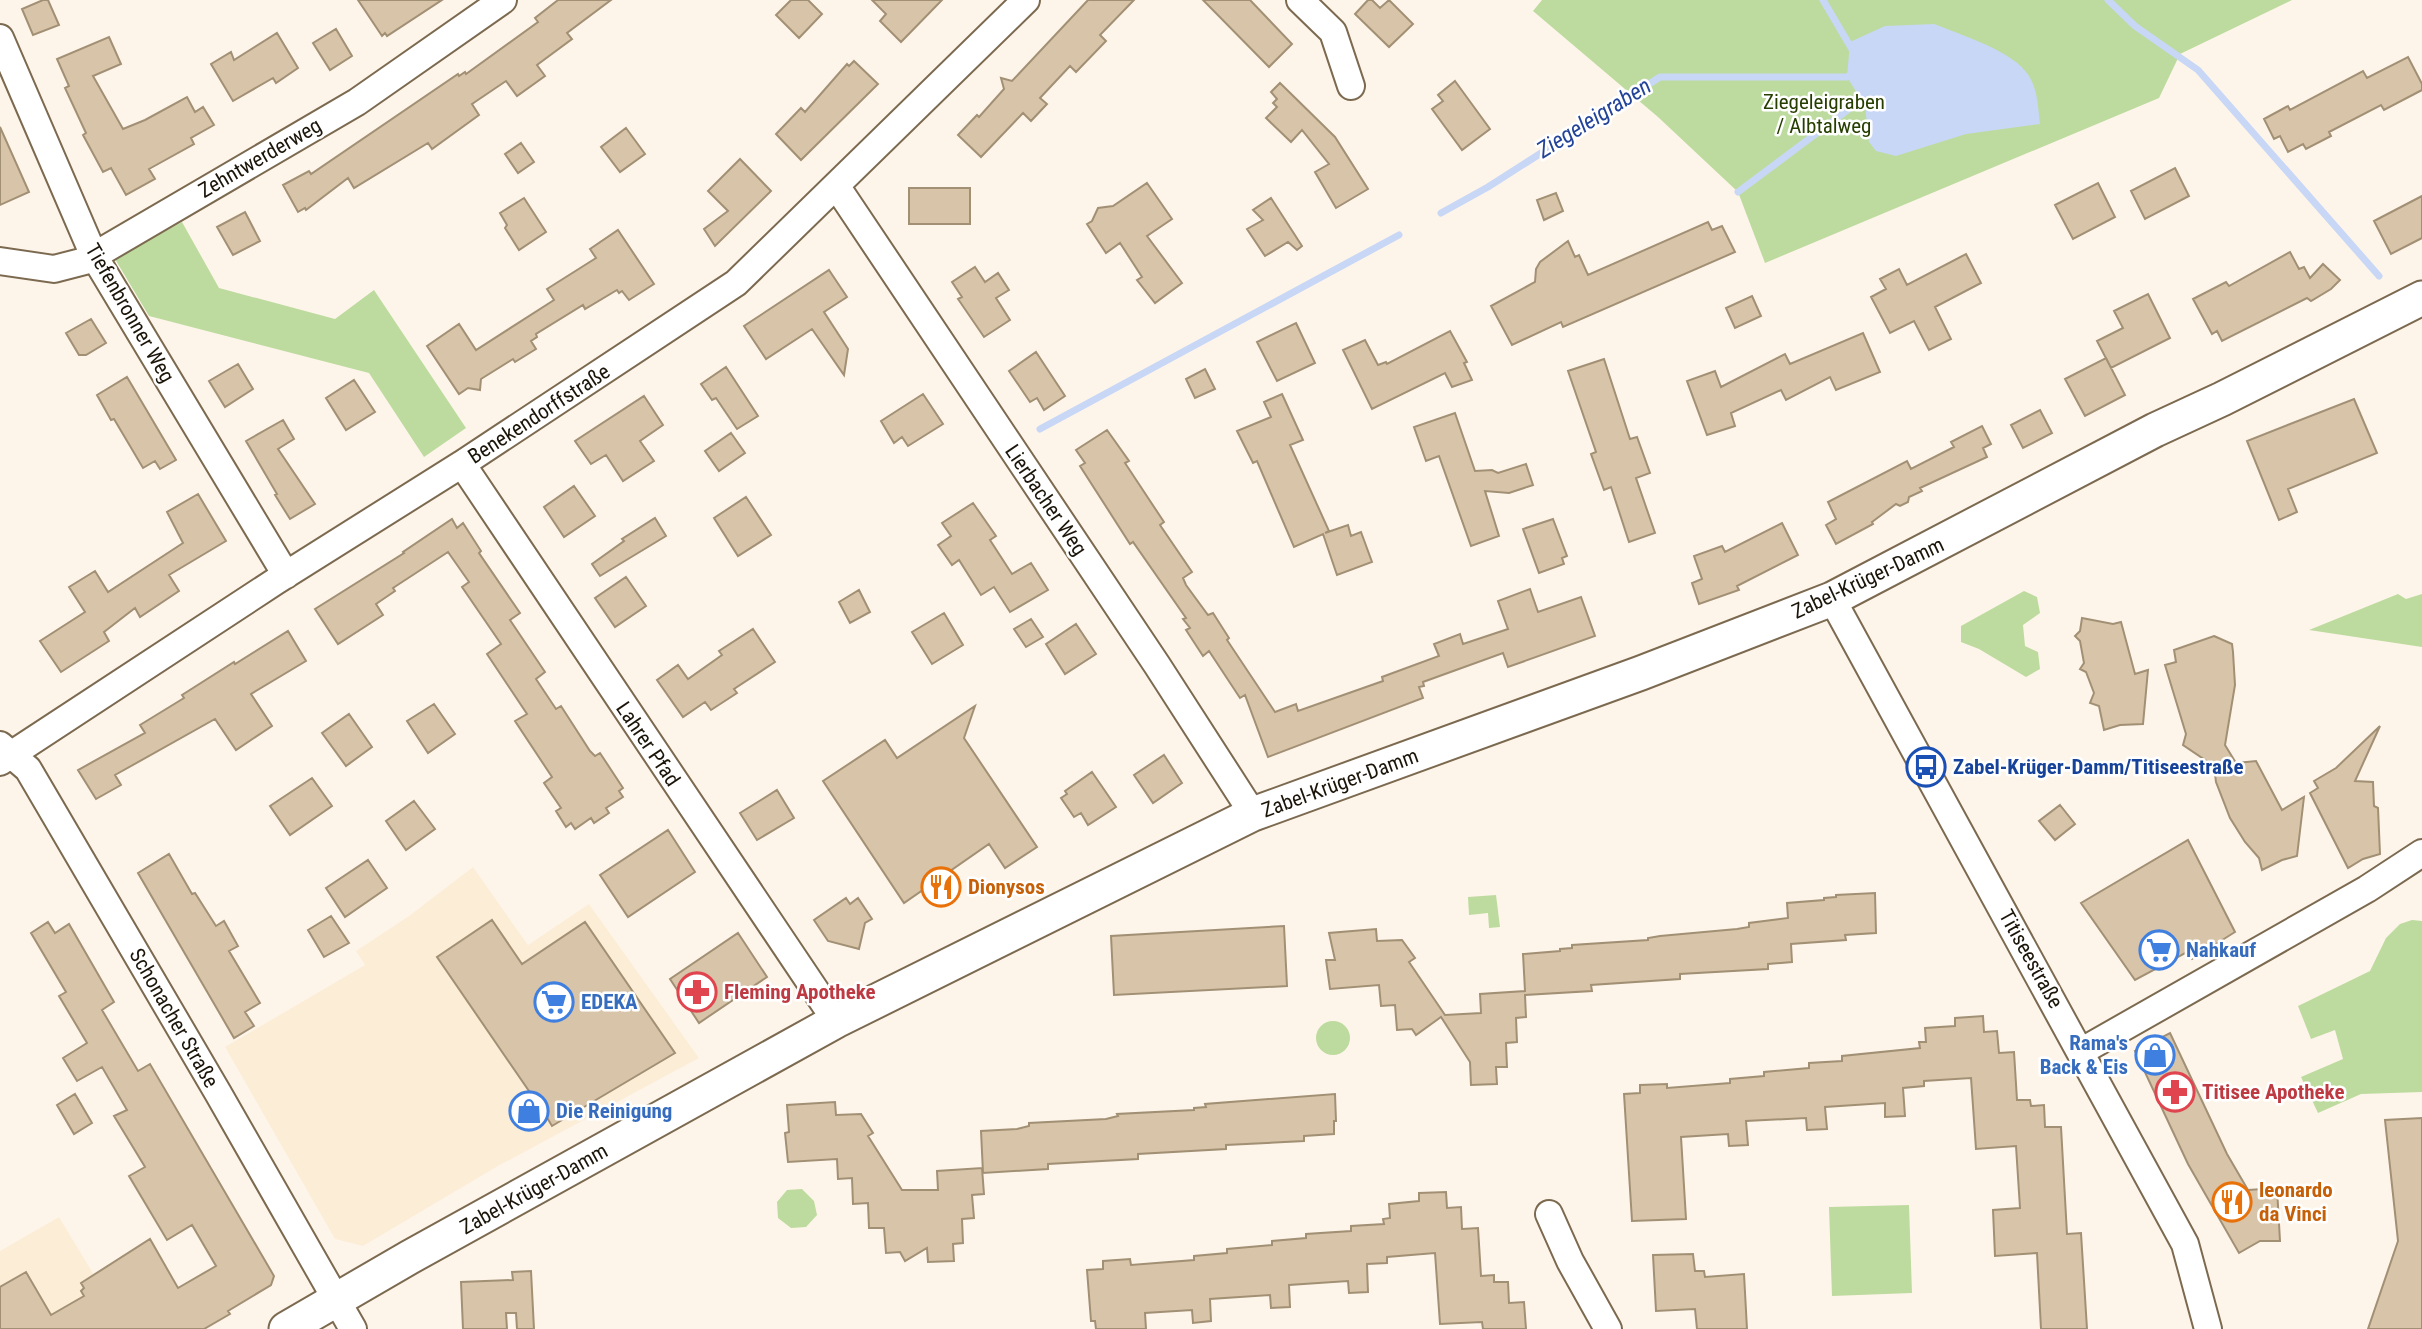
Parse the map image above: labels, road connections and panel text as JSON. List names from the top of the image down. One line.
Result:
{"streets":{"street":["Zehntwerderweg","Tiefenbronner Weg","Benekendorffstraße","Lierbacher Weg","Zabel-Krüger-Damm","Lahrer Pfad","Titiseestraße","Schonacher Straße"]},"crossings":[["Zehntwerderweg","Tiefenbronner Weg"],["Tiefenbronner Weg","Benekendorffstraße"],["Benekendorffstraße","Lierbacher Weg"],["Benekendorffstraße","Lahrer Pfad"],["Benekendorffstraße","Schonacher Straße"],["Lierbacher Weg","Zabel-Krüger-Damm"],["Zabel-Krüger-Damm","Lahrer Pfad"],["Zabel-Krüger-Damm","Titiseestraße"],["Zabel-Krüger-Damm","Schonacher Straße"]],"water":["Ziegeleigraben"],"parks":["Ziegeleigraben / Albtalweg"],"places":{"bus stop":["Zabel-Krüger-Damm/Titiseestraße"],"restaurant":["Dionysos","leonardo da Vinci"],"supermarket":["Nahkauf","EDEKA"],"pharmacy":["Fleming Apotheke","Titisee Apotheke"],"shop":["Rama's Back & Eis","Die Reinigung"]}}
